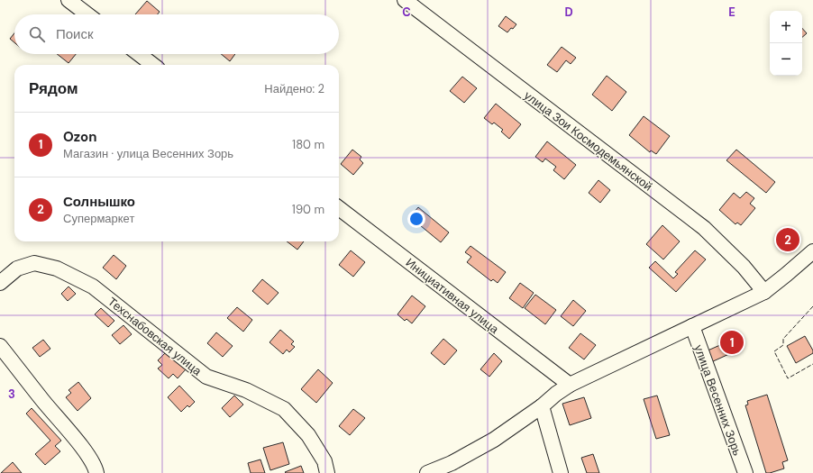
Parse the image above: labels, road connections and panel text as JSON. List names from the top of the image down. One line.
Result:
{"streets":{"street":["улица Зои Космодемьянской","Инициативная улица","Техснабовская улица","улица Весенних Зорь"]},"page":{"map_buttons":["+","−"],"search":"Поиск","heading":["Рядом","Найдено: 2"],"list":[{"mark":"1","name":"Ozon","note":"Магазин · улица Весенних Зорь","value":"180 m"},{"mark":"2","name":"Солнышко","note":"Супермаркет","value":"190 m"}],"pins":["2","1"]},"grid":{"columns":["C","D","E"],"rows":["3"]}}
